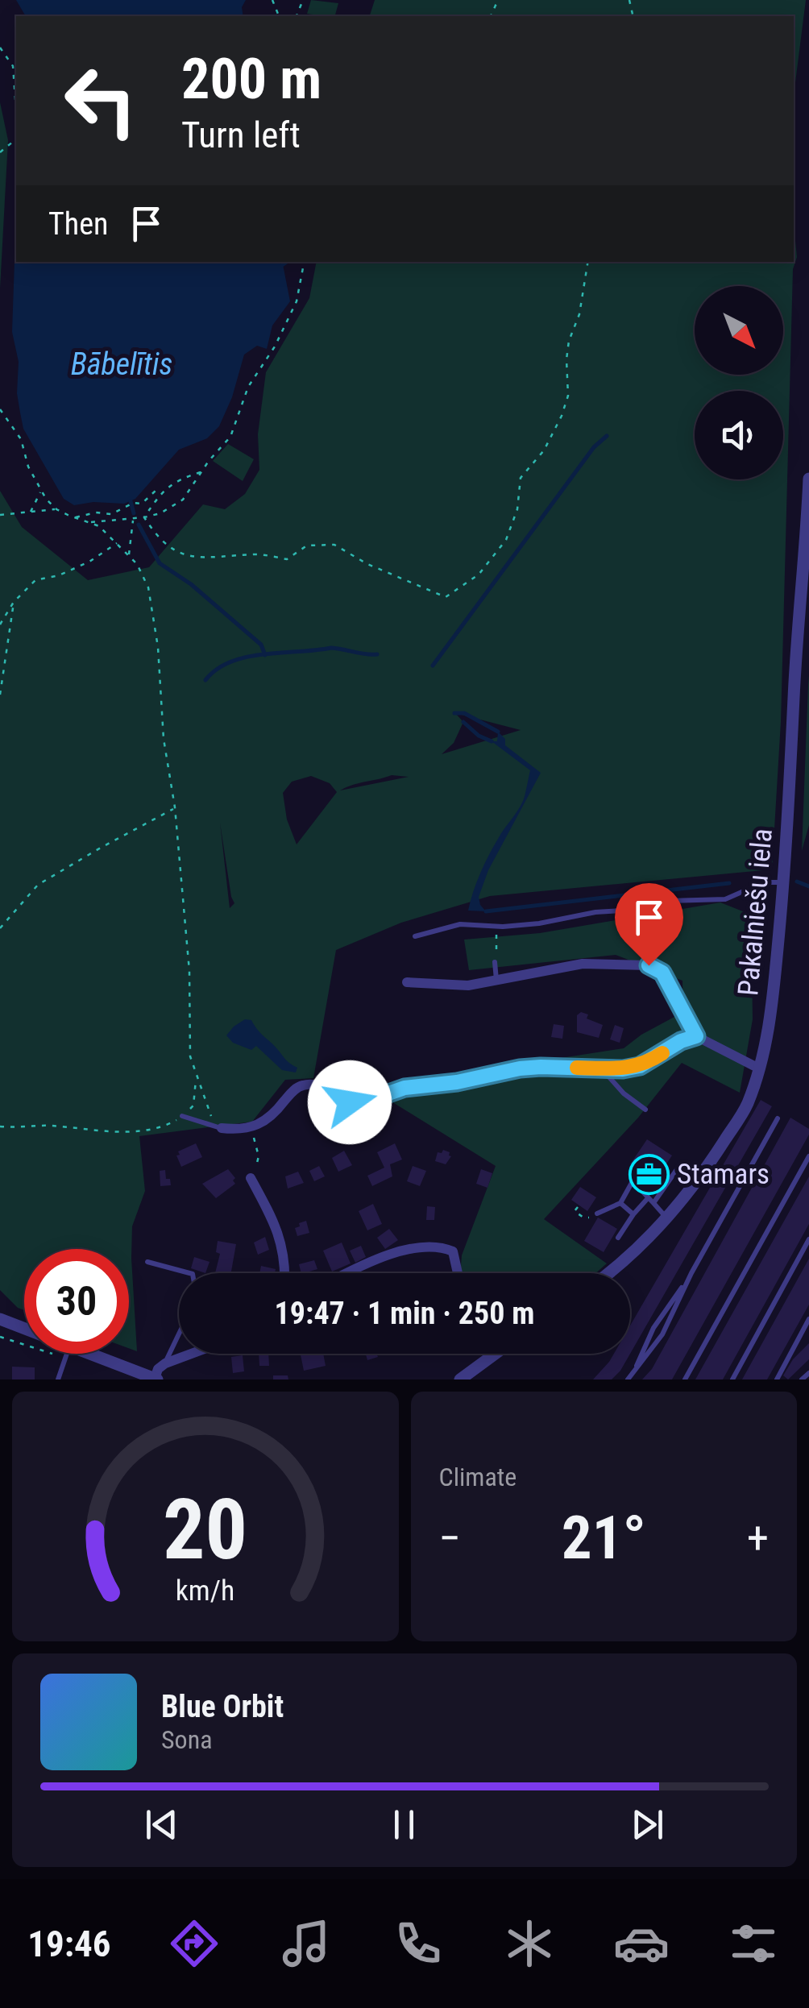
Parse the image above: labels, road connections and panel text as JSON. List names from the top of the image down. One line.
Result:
{"streets":{"street":["Pakalniešu iela"]},"water":["Bābelītis"],"places":{"office":["Stamars"]},"north":"bottom right","page":{"turn":["200 m","Turn left"],"then":"Then","limit":"30","trip":"19:47 · 1 min · 250 m","tile":"Climate","heat":["−","21°","+"],"song":["Blue Orbit","Sona"],"tabs":"19:46","gauge":["20","km/h"]}}
